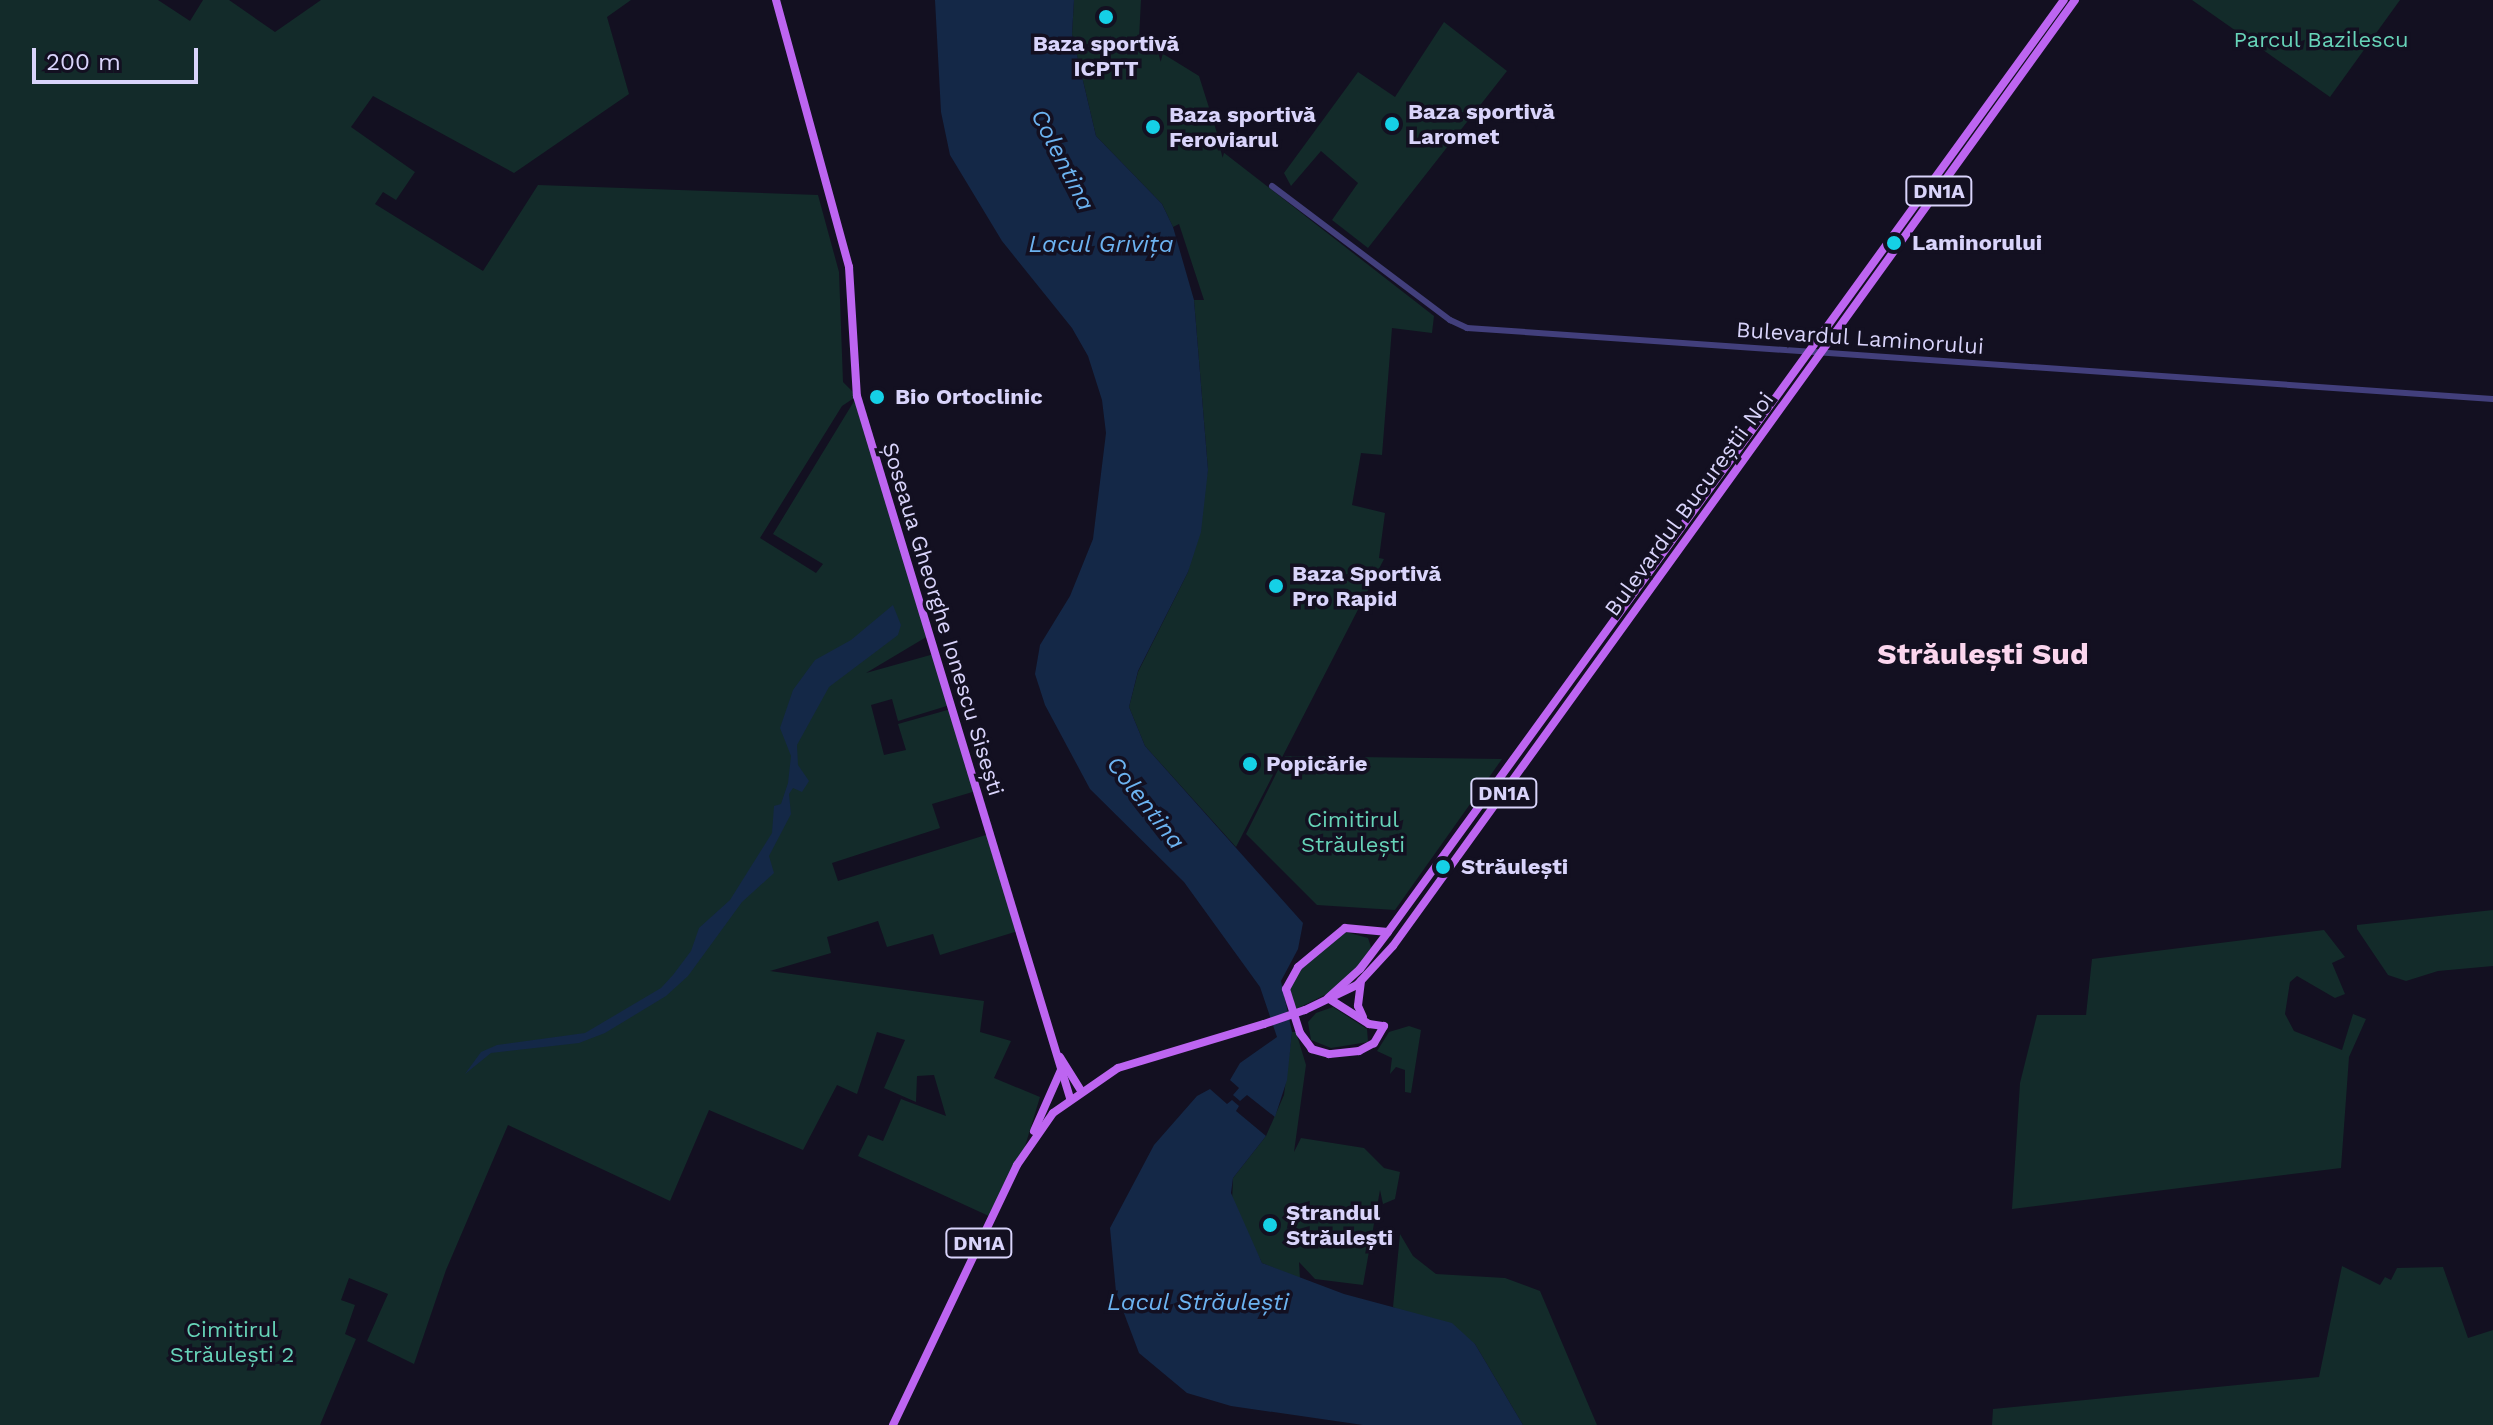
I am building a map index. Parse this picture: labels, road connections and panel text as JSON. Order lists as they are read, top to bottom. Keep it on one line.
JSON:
{"streets":{"main road":["DN1A","Bulevardul Bucureștii Noi","Șoseaua Gheorghe Ionescu Sisești"],"street":["Bulevardul Laminorului"]},"crossings":[["DN1A","Bulevardul Bucureștii Noi"],["DN1A","Șoseaua Gheorghe Ionescu Sisești"],["Bulevardul Laminorului","Bulevardul Bucureștii Noi"],["Bulevardul Bucureștii Noi","Șoseaua Gheorghe Ionescu Sisești"]],"districts":["Străulești Sud"],"water":["Colentina","Lacul Grivița","Lacul Străulești"],"parks":["Parcul Bazilescu","Cimitirul Străulești","Cimitirul Străulești 2"],"places":["Baza sportivă ICPTT","Baza sportivă Laromet","Baza sportivă Feroviarul","Laminorului","Bio Ortoclinic","Baza Sportivă Pro Rapid","Popicărie","Străulești","Ștrandul Străulești"],"scale_bar":"200 m"}
